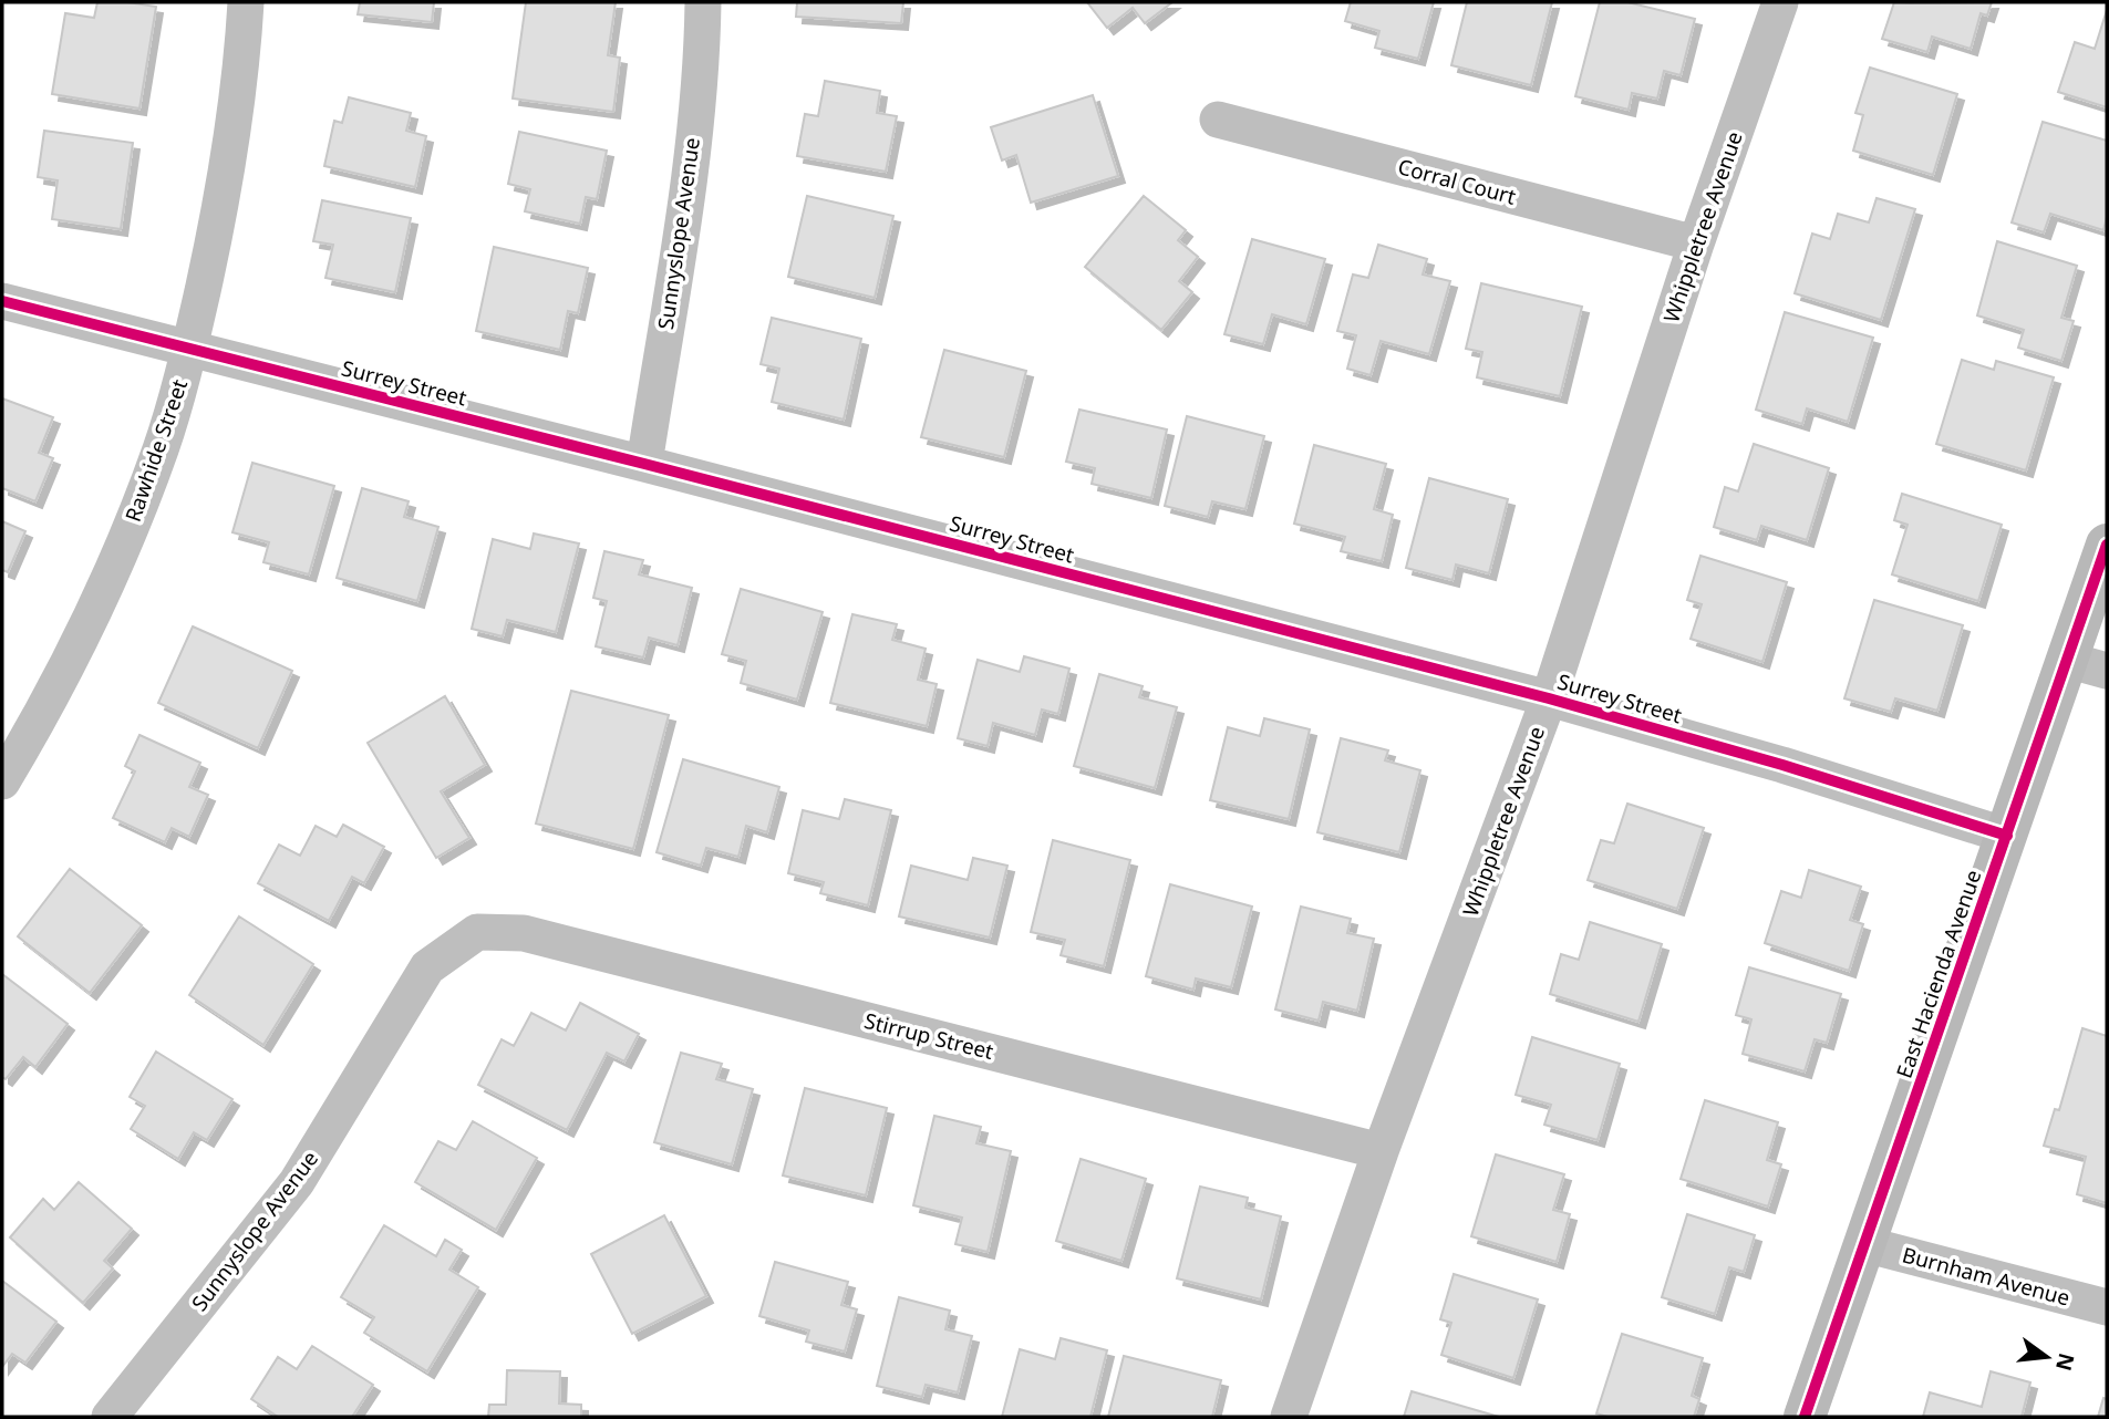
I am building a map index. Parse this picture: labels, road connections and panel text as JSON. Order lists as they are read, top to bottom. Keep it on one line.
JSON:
{"streets":{"main road":["East Hacienda Avenue"],"street":["Corral Court","Whippletree Avenue","Sunnyslope Avenue","Surrey Street","Rawhide Street","Stirrup Street","Burnham Avenue"]},"crossings":[["Corral Court","Whippletree Avenue"],["Whippletree Avenue","Surrey Street"],["Whippletree Avenue","Stirrup Street"],["Sunnyslope Avenue","Surrey Street"],["Sunnyslope Avenue","Stirrup Street"],["Surrey Street","Rawhide Street"],["Surrey Street","East Hacienda Avenue"],["East Hacienda Avenue","Burnham Avenue"]],"north":"right"}
